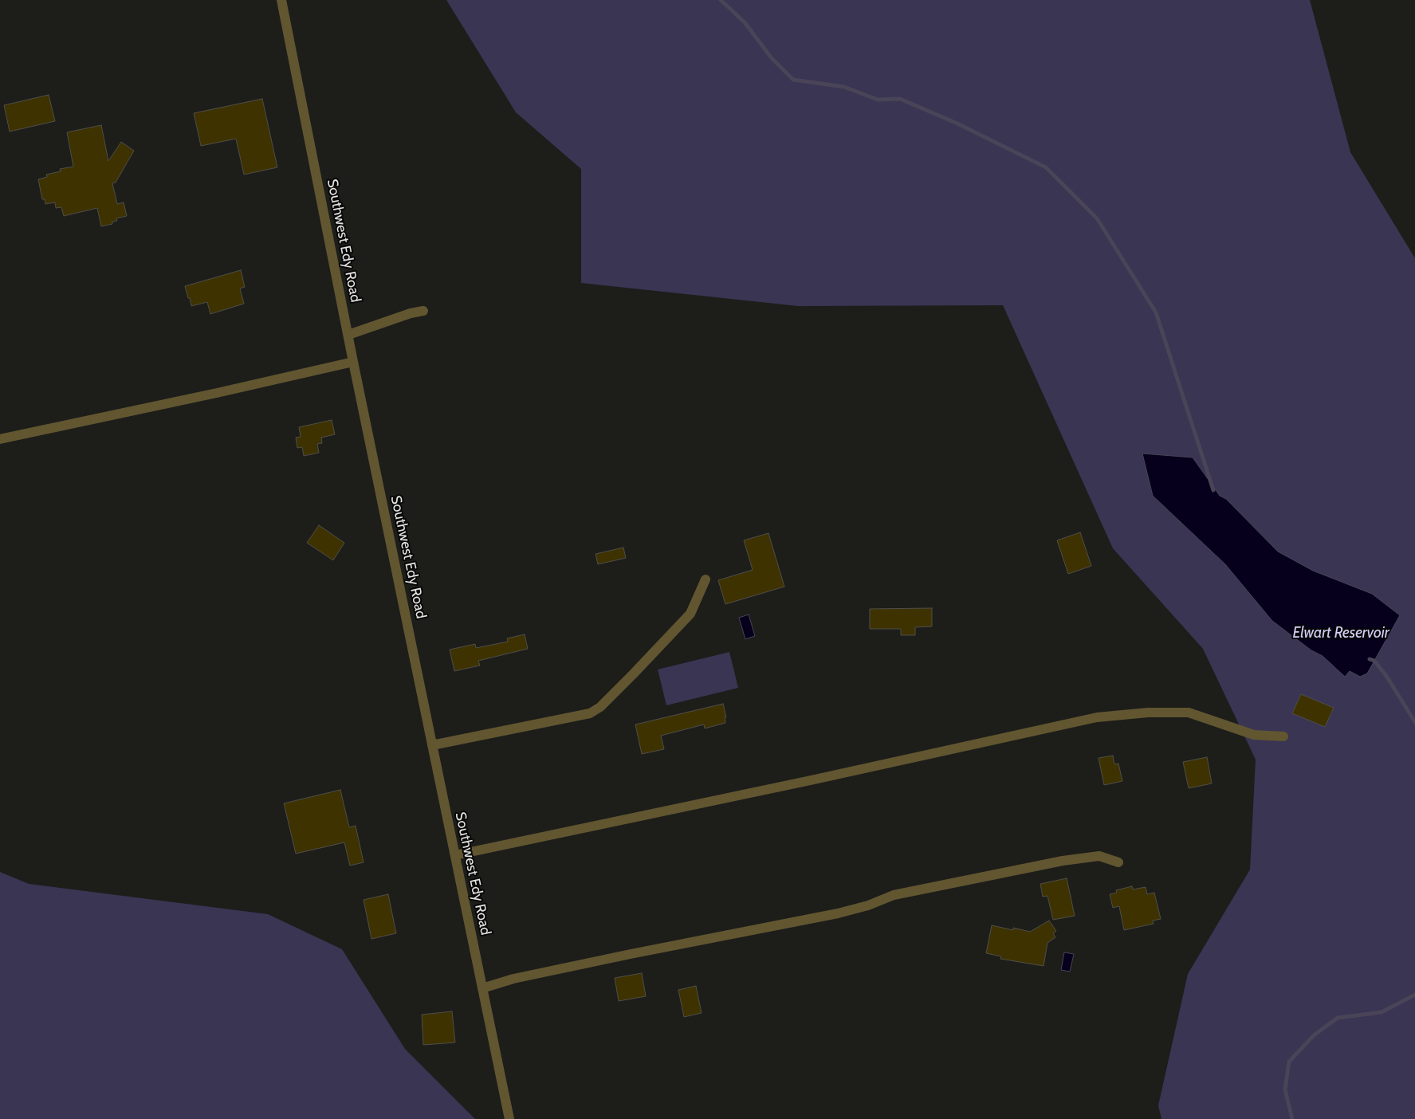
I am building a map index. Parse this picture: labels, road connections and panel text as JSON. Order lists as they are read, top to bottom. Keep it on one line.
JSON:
{"streets":{"street":["Southwest Edy Road"]},"water":["Elwart Reservoir"]}
